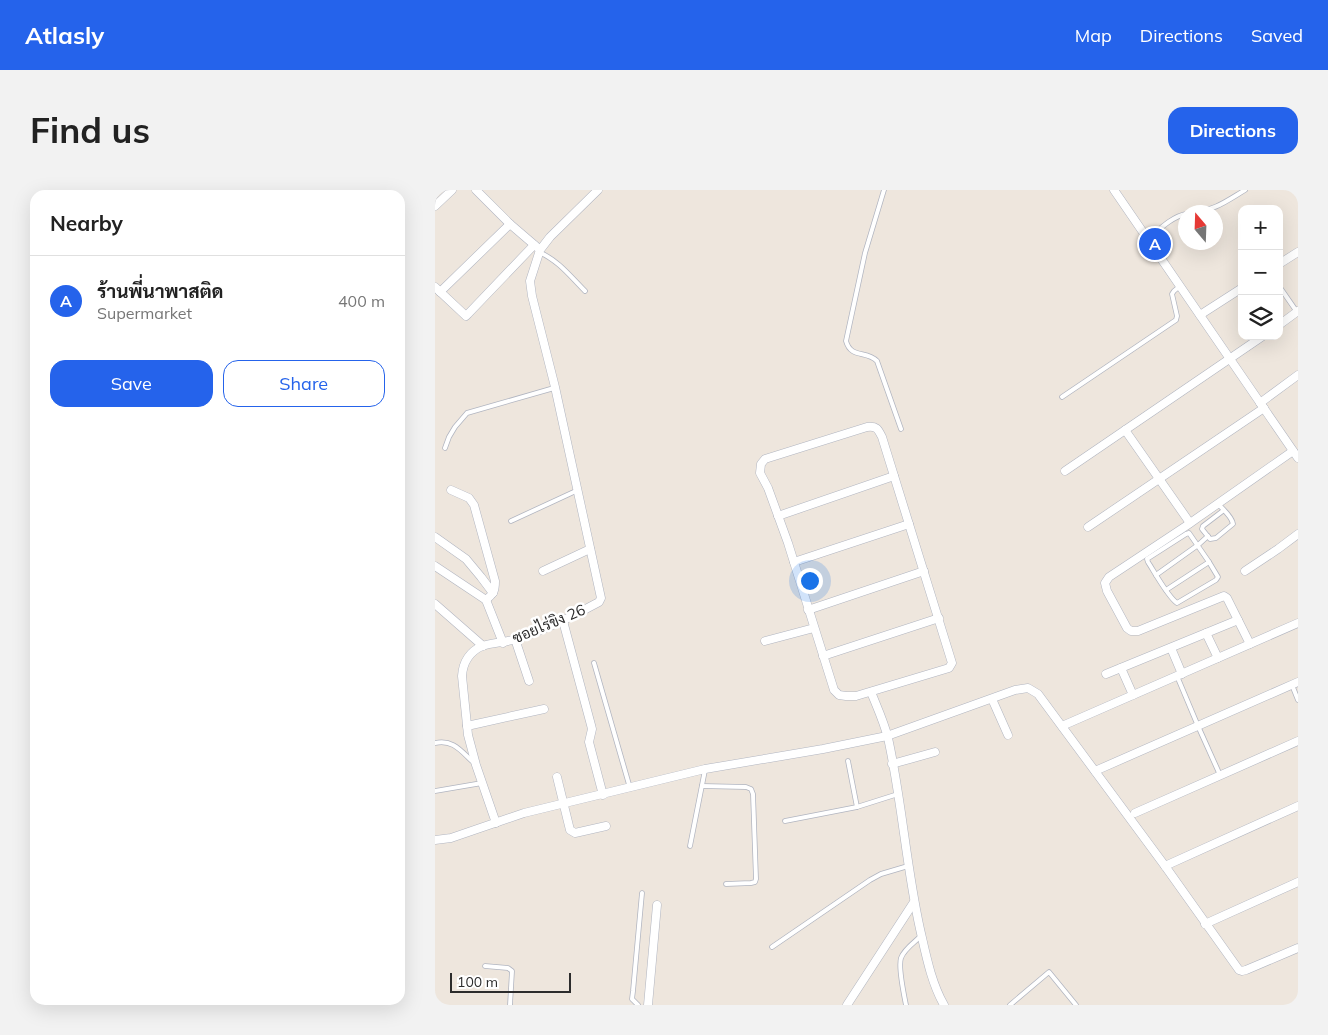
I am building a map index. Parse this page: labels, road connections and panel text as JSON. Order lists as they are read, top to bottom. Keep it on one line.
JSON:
{"streets":{"street":["ซอยไร่ขิง 26"]},"scale_bar":"100 m","north":"top","page":{"header":"Atlasly","nav":["Map","Directions","Saved"],"buttons":["Directions",["Save","Share"]],"title":"Find us","heading":"Nearby","map_buttons":["+","−"],"pins":"A","list":[{"mark":"A","name":"ร้านพี่นาพาสติด","note":"Supermarket","value":"400 m"}],"scale":"100 m"}}
